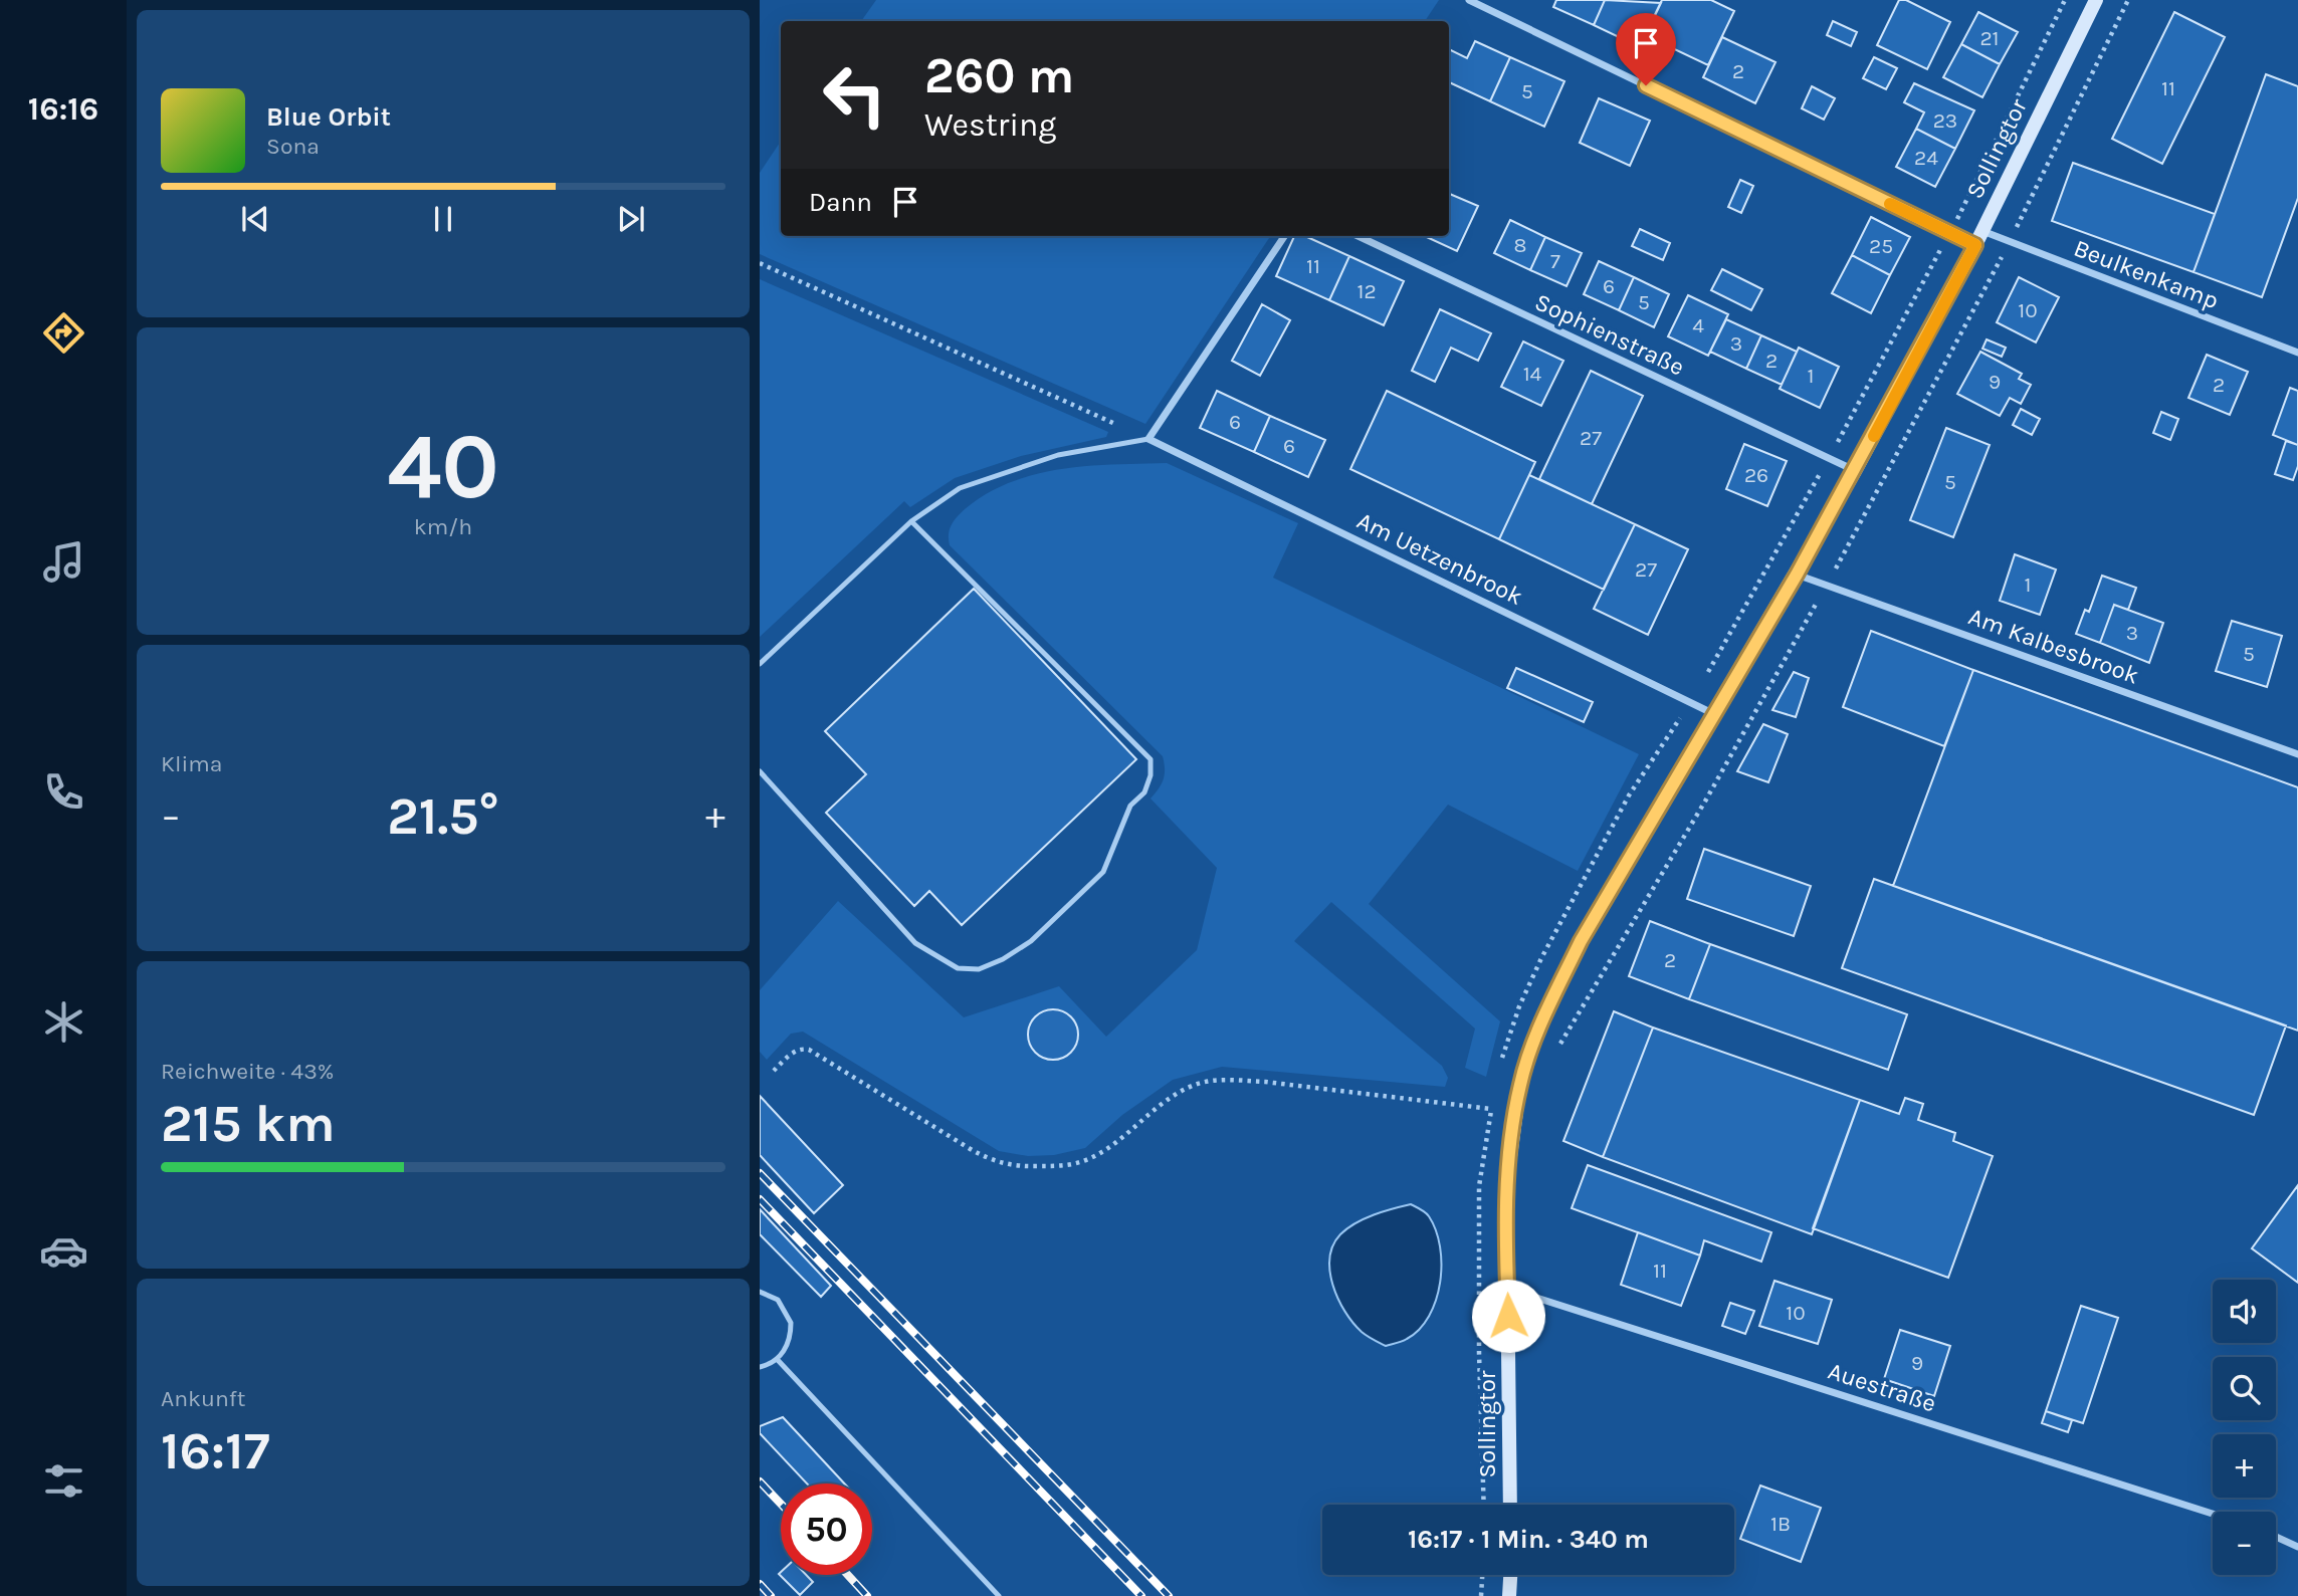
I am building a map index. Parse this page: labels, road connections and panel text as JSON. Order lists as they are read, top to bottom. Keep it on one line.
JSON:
{"streets":{"main road":["Sollingtor"],"street":["Beulkenkamp","Sophienstraße","Am Uetzenbrook","Am Kalbesbrook","Auestraße"]},"crossings":[["Sollingtor","Beulkenkamp"],["Sollingtor","Sophienstraße"],["Sollingtor","Am Uetzenbrook"],["Sollingtor","Am Kalbesbrook"],["Sollingtor","Auestraße"]],"house_numbers":["21","2","11","5","23","24","8","25","7","11","6","12","5","10","4","3","2","14","1","9","2","6","27","6","26","5","27","1","3","5","2","11","10","9","1B"],"page":{"tabs":"16:16","turn":["260 m","Westring"],"song":["Blue Orbit","Sona"],"then":"Dann","tile":[["40","km/h"],"Klima",["Reichweite · 43%","215 km"],["Ankunft","16:17"]],"heat":["−","21.5°","+"],"map_buttons":["+","−"],"limit":"50","trip":"16:17 · 1 Min. · 340 m"}}
